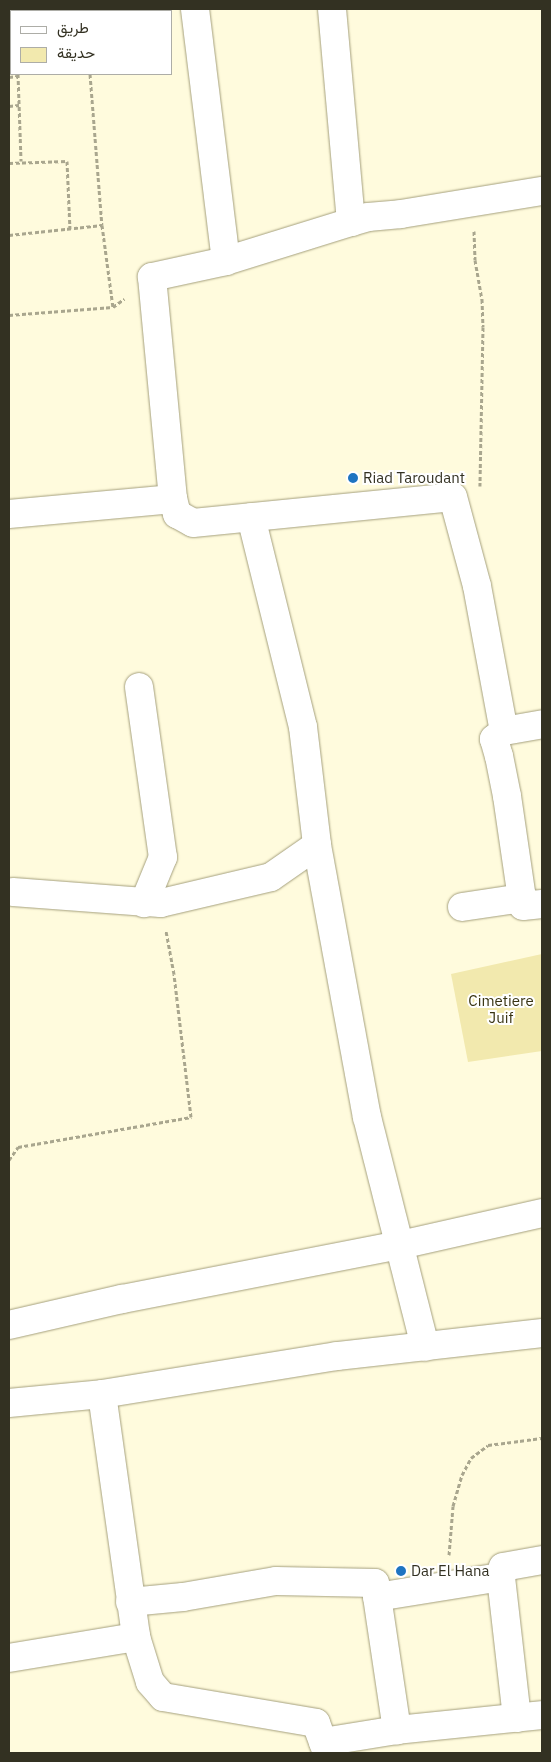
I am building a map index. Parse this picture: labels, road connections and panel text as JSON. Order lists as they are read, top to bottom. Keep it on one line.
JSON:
{"parks":["Cimetiere Juif"],"places":["Riad Taroudant","Dar El Hana"],"legend":["طريق","حديقة"]}
